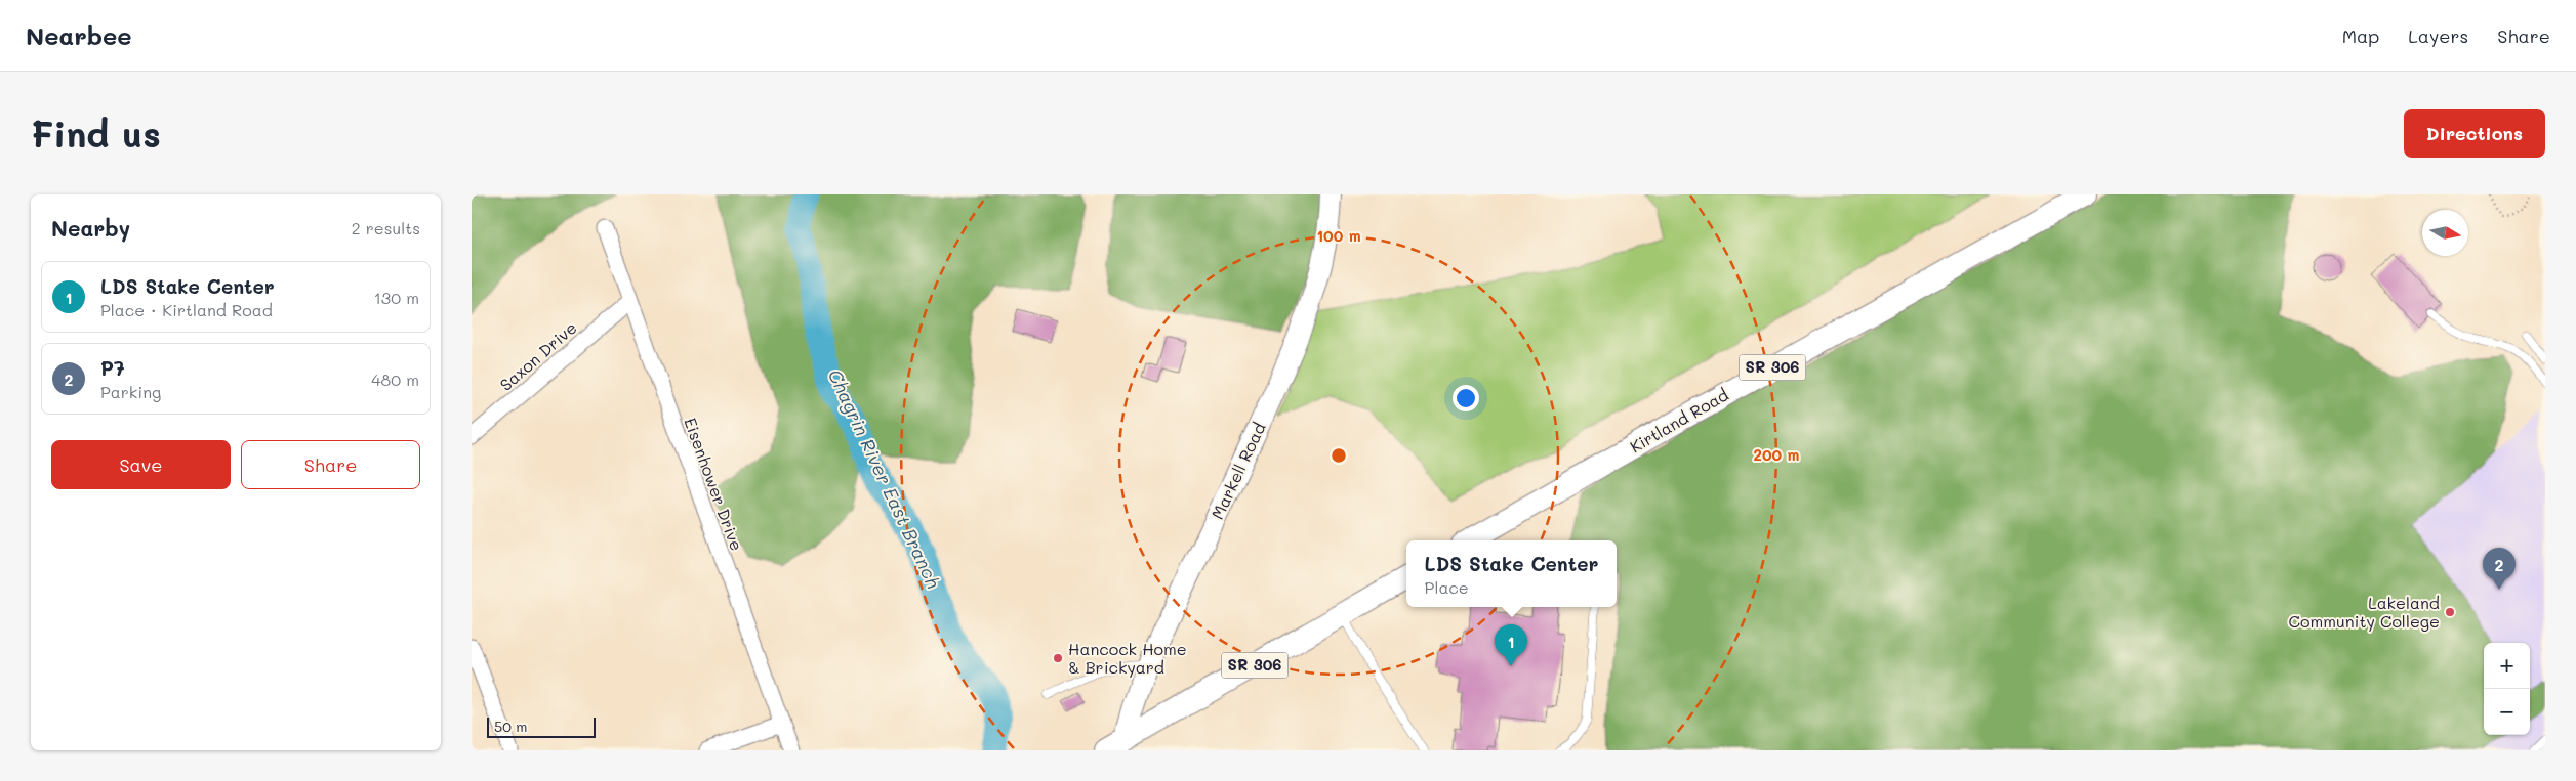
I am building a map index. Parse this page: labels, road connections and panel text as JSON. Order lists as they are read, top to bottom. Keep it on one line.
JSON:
{"streets":{"main road":["SR 306","Kirtland Road"],"street":["Saxon Drive","Markell Road","Eisenhower Drive"]},"crossings":[["Saxon Drive","Eisenhower Drive"],["SR 306","Markell Road"]],"water":["Chagrin River East Branch"],"places":["Lakeland Community College","Hancock Home & Brickyard"],"scale_bar":"50 m","north":"right","page":{"header":"Nearbee","nav":["Map","Layers","Share"],"buttons":["Directions",["Save","Share"]],"title":"Find us","heading":["Nearby","2 results"],"list":[{"mark":"1","name":"LDS Stake Center","note":"Place · Kirtland Road","value":"130 m"},{"mark":"2","name":"P7","note":"Parking","value":"480 m"}],"popup":["LDS Stake Center","Place"],"pins":["2","1"],"map_buttons":["+","−"],"scale":"50 m"},"rings":["100 m","200 m"]}
